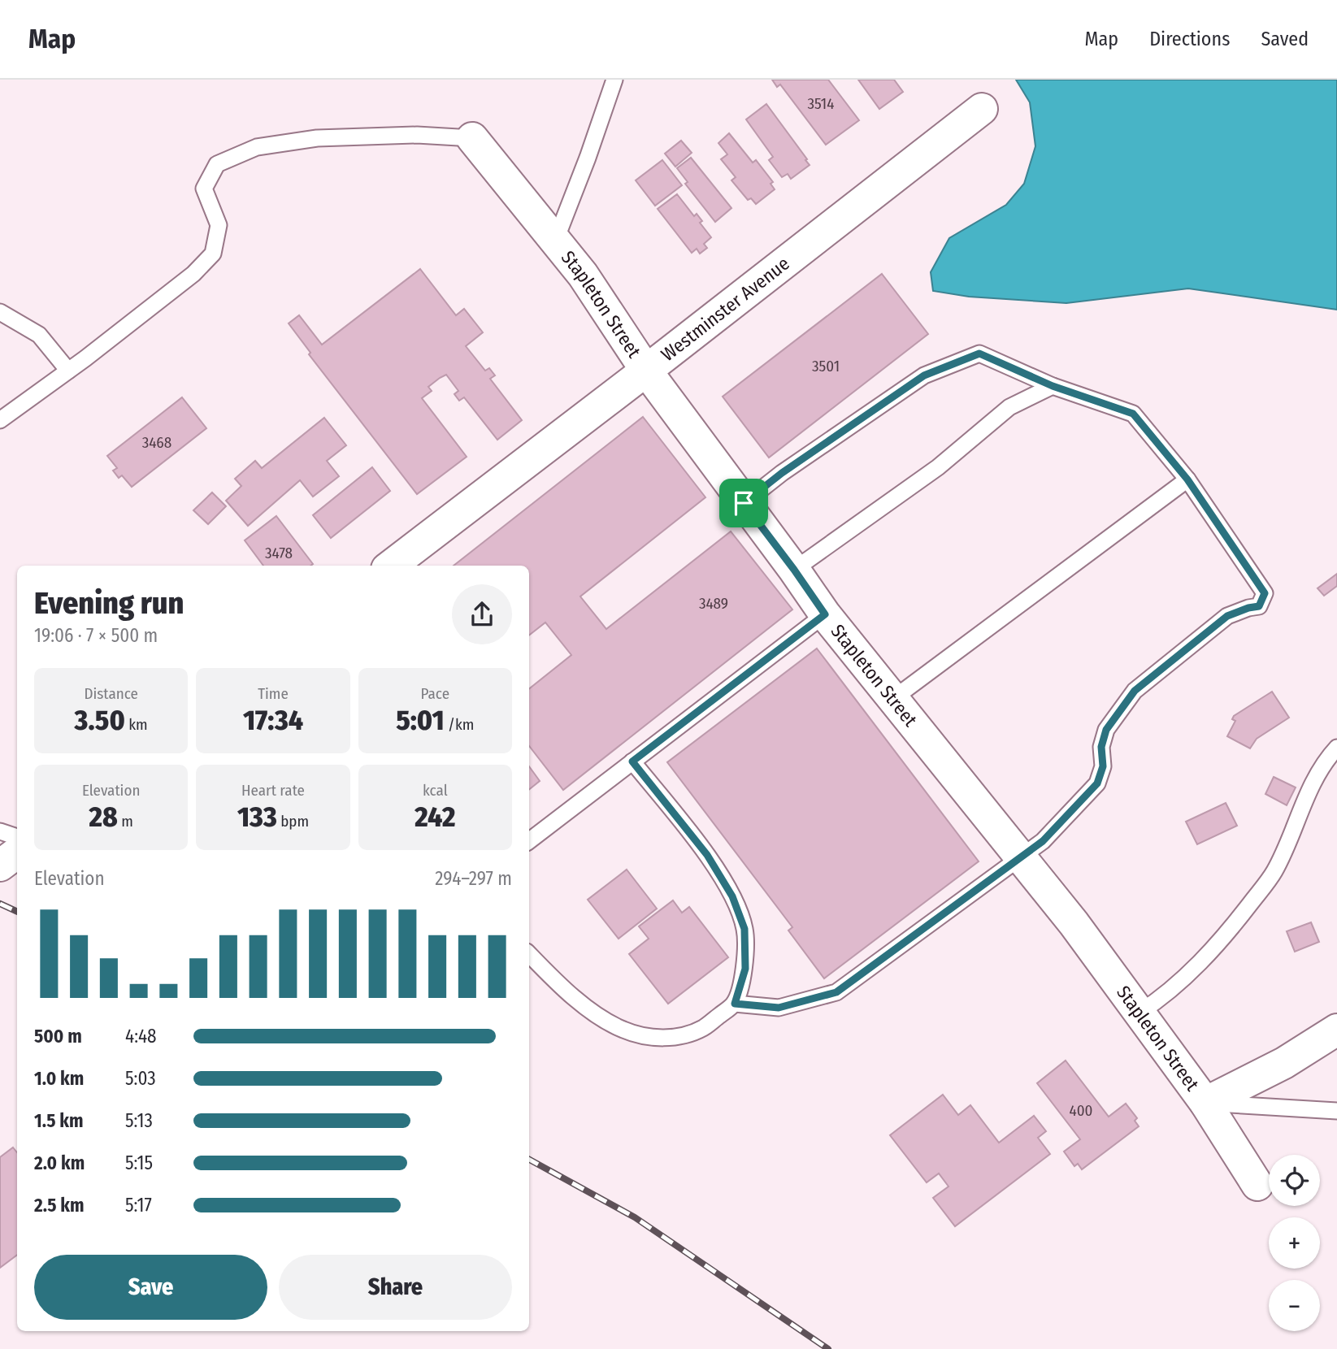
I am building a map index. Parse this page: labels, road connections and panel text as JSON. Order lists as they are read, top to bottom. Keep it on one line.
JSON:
{"streets":{"street":["Stapleton Street","Westminster Avenue"]},"crossings":[["Stapleton Street","Westminster Avenue"]],"house_numbers":["3514","3501","3468","3478","3489","400"],"page":{"header":"Map","nav":["Map","Directions","Saved"],"heading":["Evening run","19:06 · 7 × 500 m"],"stats":[["Distance","3.50 km"],["Time","17:34"],["Pace","5:01 /km"],["Elevation","28 m"],["Heart rate","133 bpm"],["kcal","242"]],"chart":["Elevation","294–297 m"],"list":[{"name":"500 m","note":"4:48"},{"name":"1.0 km","note":"5:03"},{"name":"1.5 km","note":"5:13"},{"name":"2.0 km","note":"5:15"},{"name":"2.5 km","note":"5:17"}],"map_buttons":["+","−"],"buttons":["Save","Share"]}}
